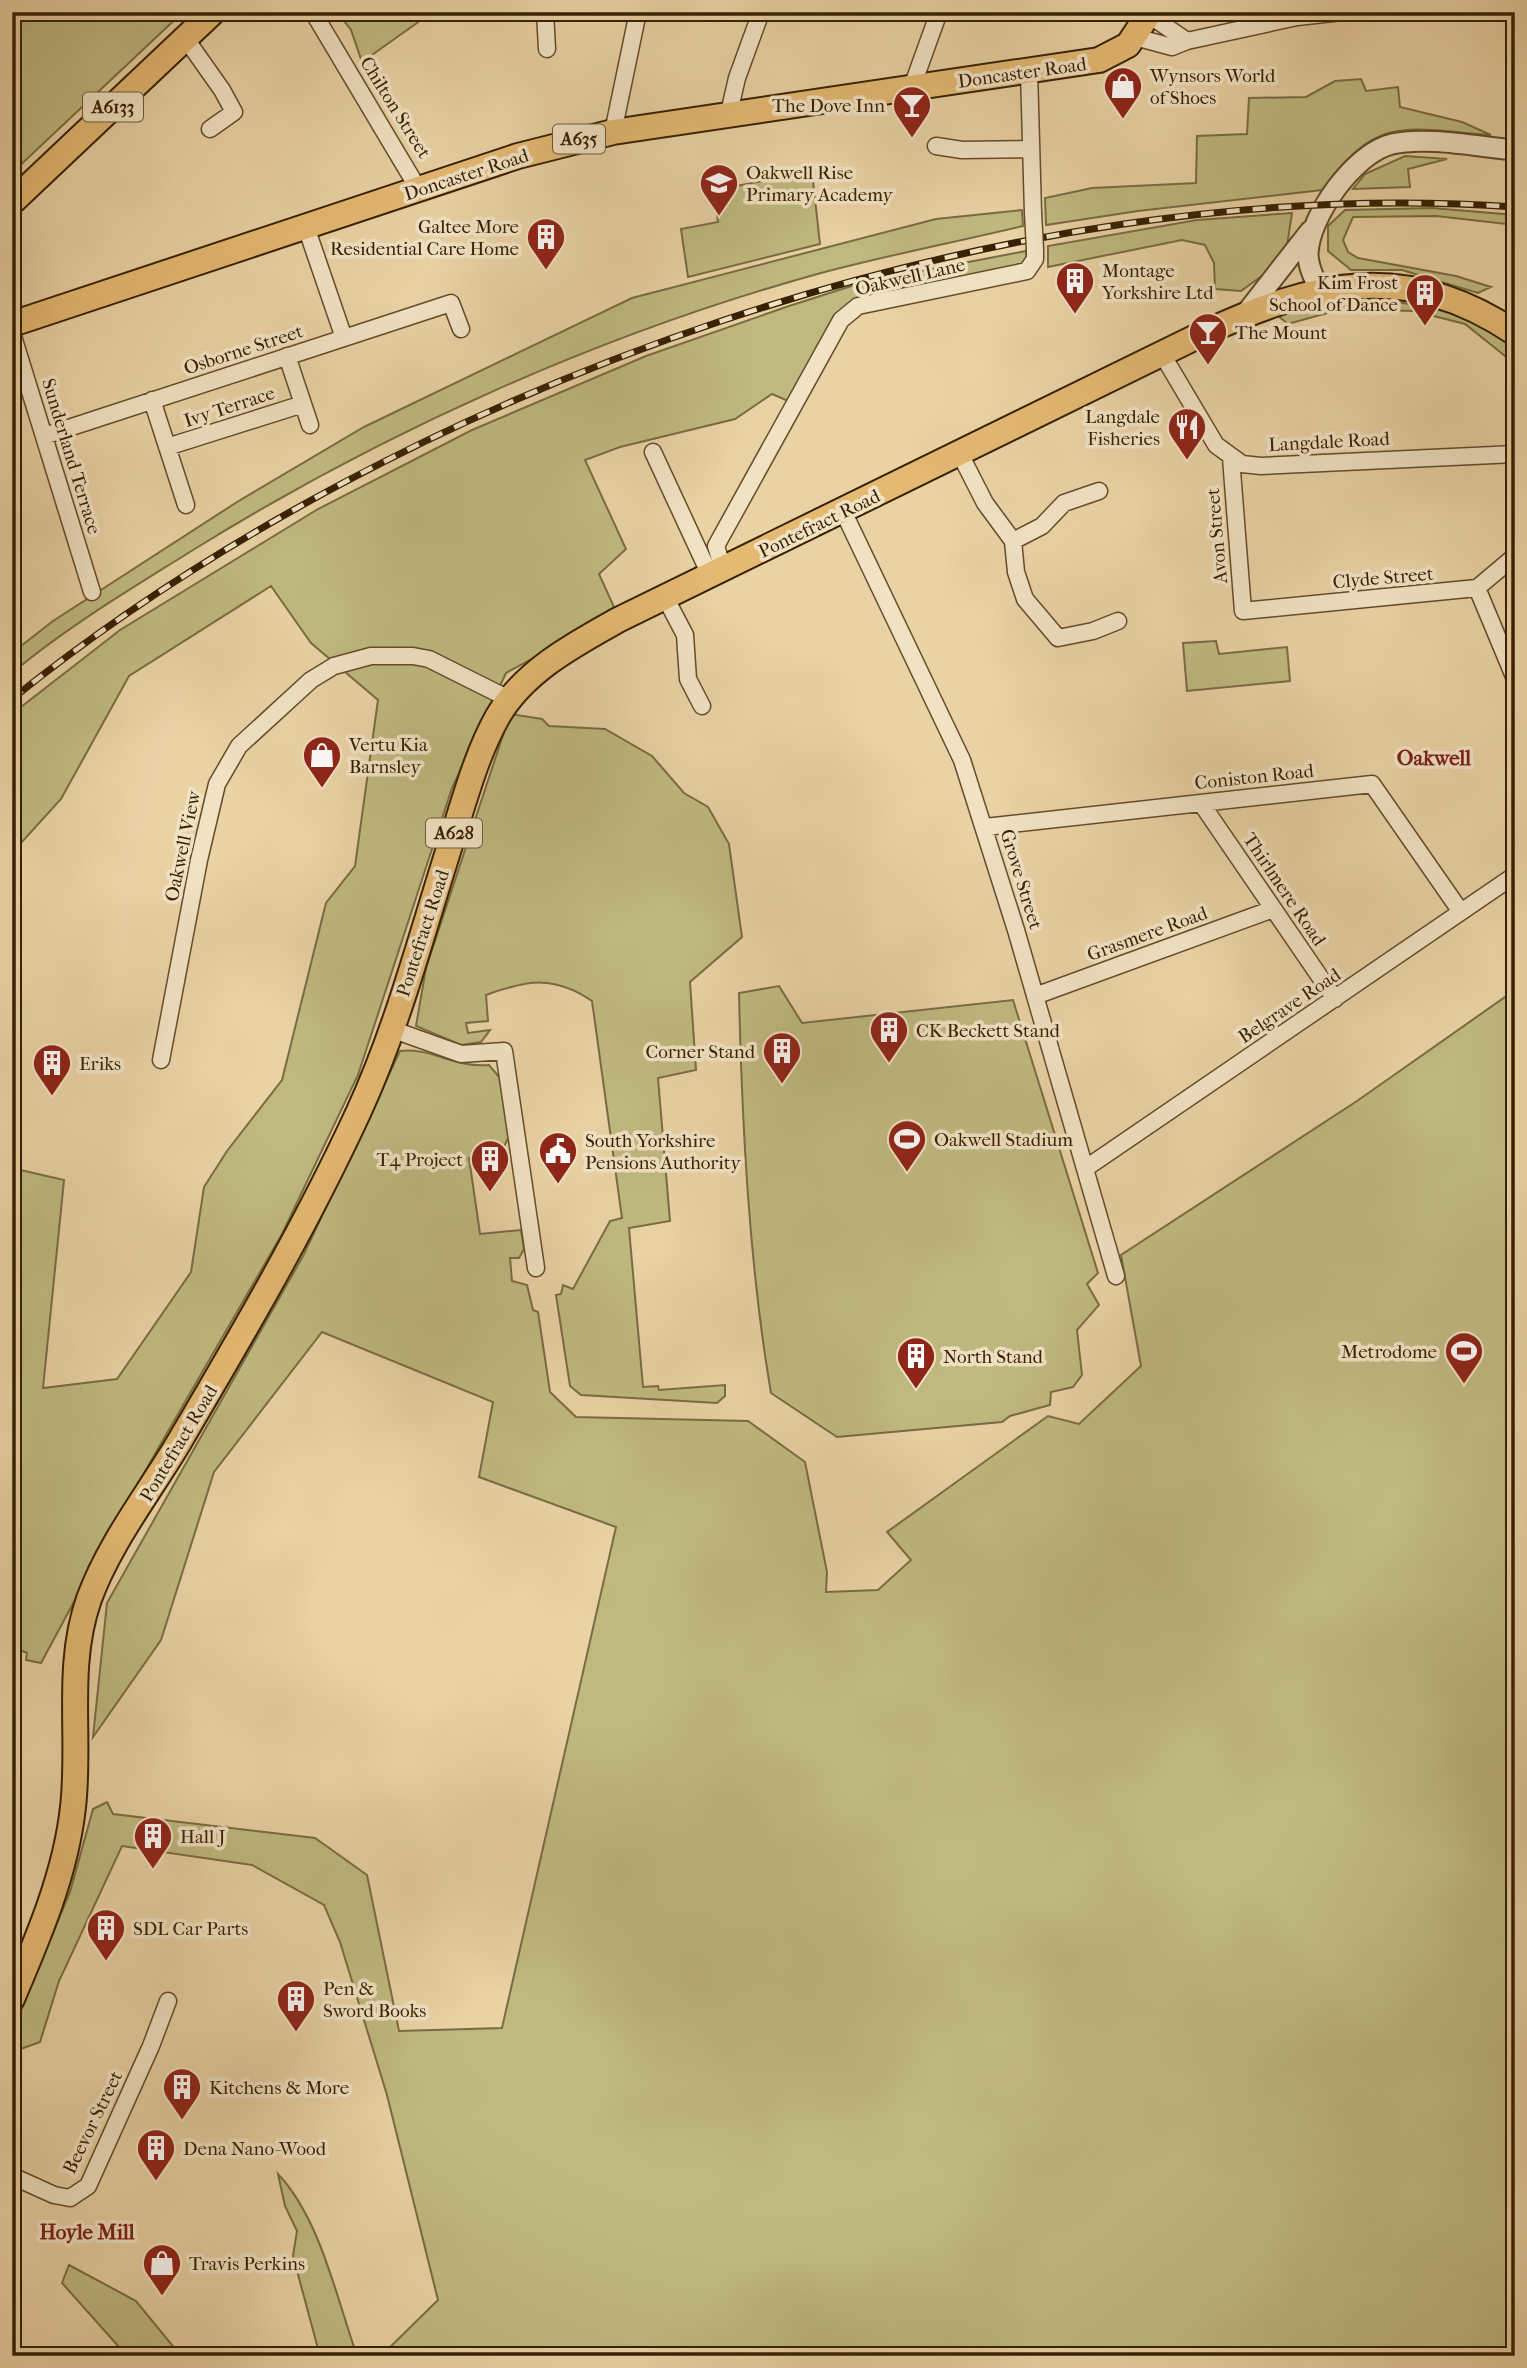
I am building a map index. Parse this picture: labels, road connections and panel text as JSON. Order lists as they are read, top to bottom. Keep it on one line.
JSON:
{"streets":{"highway":["Doncaster Road","A6133","A635","Pontefract Road","A628"],"street":["Chilton Street","Oakwell Lane","Osborne Street","Ivy Terrace","Langdale Road","Sunderland Terrace","Avon Street","Clyde Street","Coniston Road","Oakwell View","Grove Street","Thirlmere Road","Grasmere Road","Belgrave Road","Beevor Street"]},"crossings":[["Doncaster Road","Chilton Street"],["Doncaster Road","Oakwell Lane"],["Oakwell Lane","Pontefract Road"],["Osborne Street","Sunderland Terrace"],["Langdale Road","Avon Street"],["Pontefract Road","Oakwell View"],["Pontefract Road","Grove Street"],["Avon Street","Clyde Street"],["Coniston Road","Grove Street"],["Coniston Road","Thirlmere Road"],["Coniston Road","Belgrave Road"],["Grove Street","Grasmere Road"],["Grove Street","Belgrave Road"],["Thirlmere Road","Grasmere Road"],["Thirlmere Road","Belgrave Road"]],"districts":["Oakwell","Hoyle Mill"],"places":{"shop":["Wynsors World of Shoes","Vertu Kia Barnsley","Travis Perkins"],"bar":["The Dove Inn","The Mount"],"school or university":["Oakwell Rise Primary Academy"],"building":["Galtee More Residential Care Home","Montage Yorkshire Ltd","Kim Frost School of Dance","CK Beckett Stand","Corner Stand","Eriks","T4 Project","North Stand","Hall J","SDL Car Parts","Pen & Sword Books","Kitchens & More","Dena Nano-Wood"],"restaurant":["Langdale Fisheries"],"sports":["Oakwell Stadium","Metrodome"],"public building":["South Yorkshire Pensions Authority"]}}
